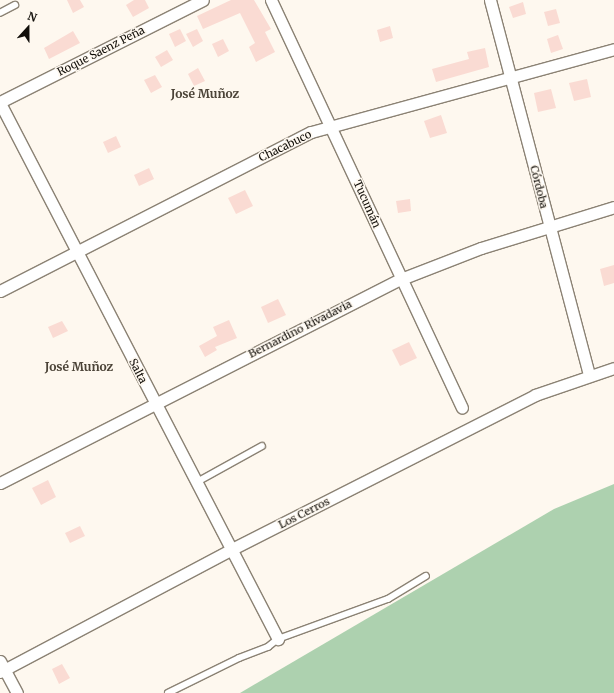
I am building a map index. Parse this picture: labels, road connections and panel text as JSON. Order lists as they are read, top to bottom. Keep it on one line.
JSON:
{"streets":{"street":["Roque Saenz Peña","Chacabuco","Córdoba","Tucumán","Bernardino Rivadavia","Salta","Los Cerros"]},"crossings":[["Roque Saenz Peña","Salta"],["Chacabuco","Córdoba"],["Chacabuco","Tucumán"],["Chacabuco","Salta"],["Córdoba","Bernardino Rivadavia"],["Córdoba","Los Cerros"],["Tucumán","Bernardino Rivadavia"],["Bernardino Rivadavia","Salta"],["Salta","Los Cerros"]],"districts":["José Muñoz","José Muñoz"],"north":"top"}
